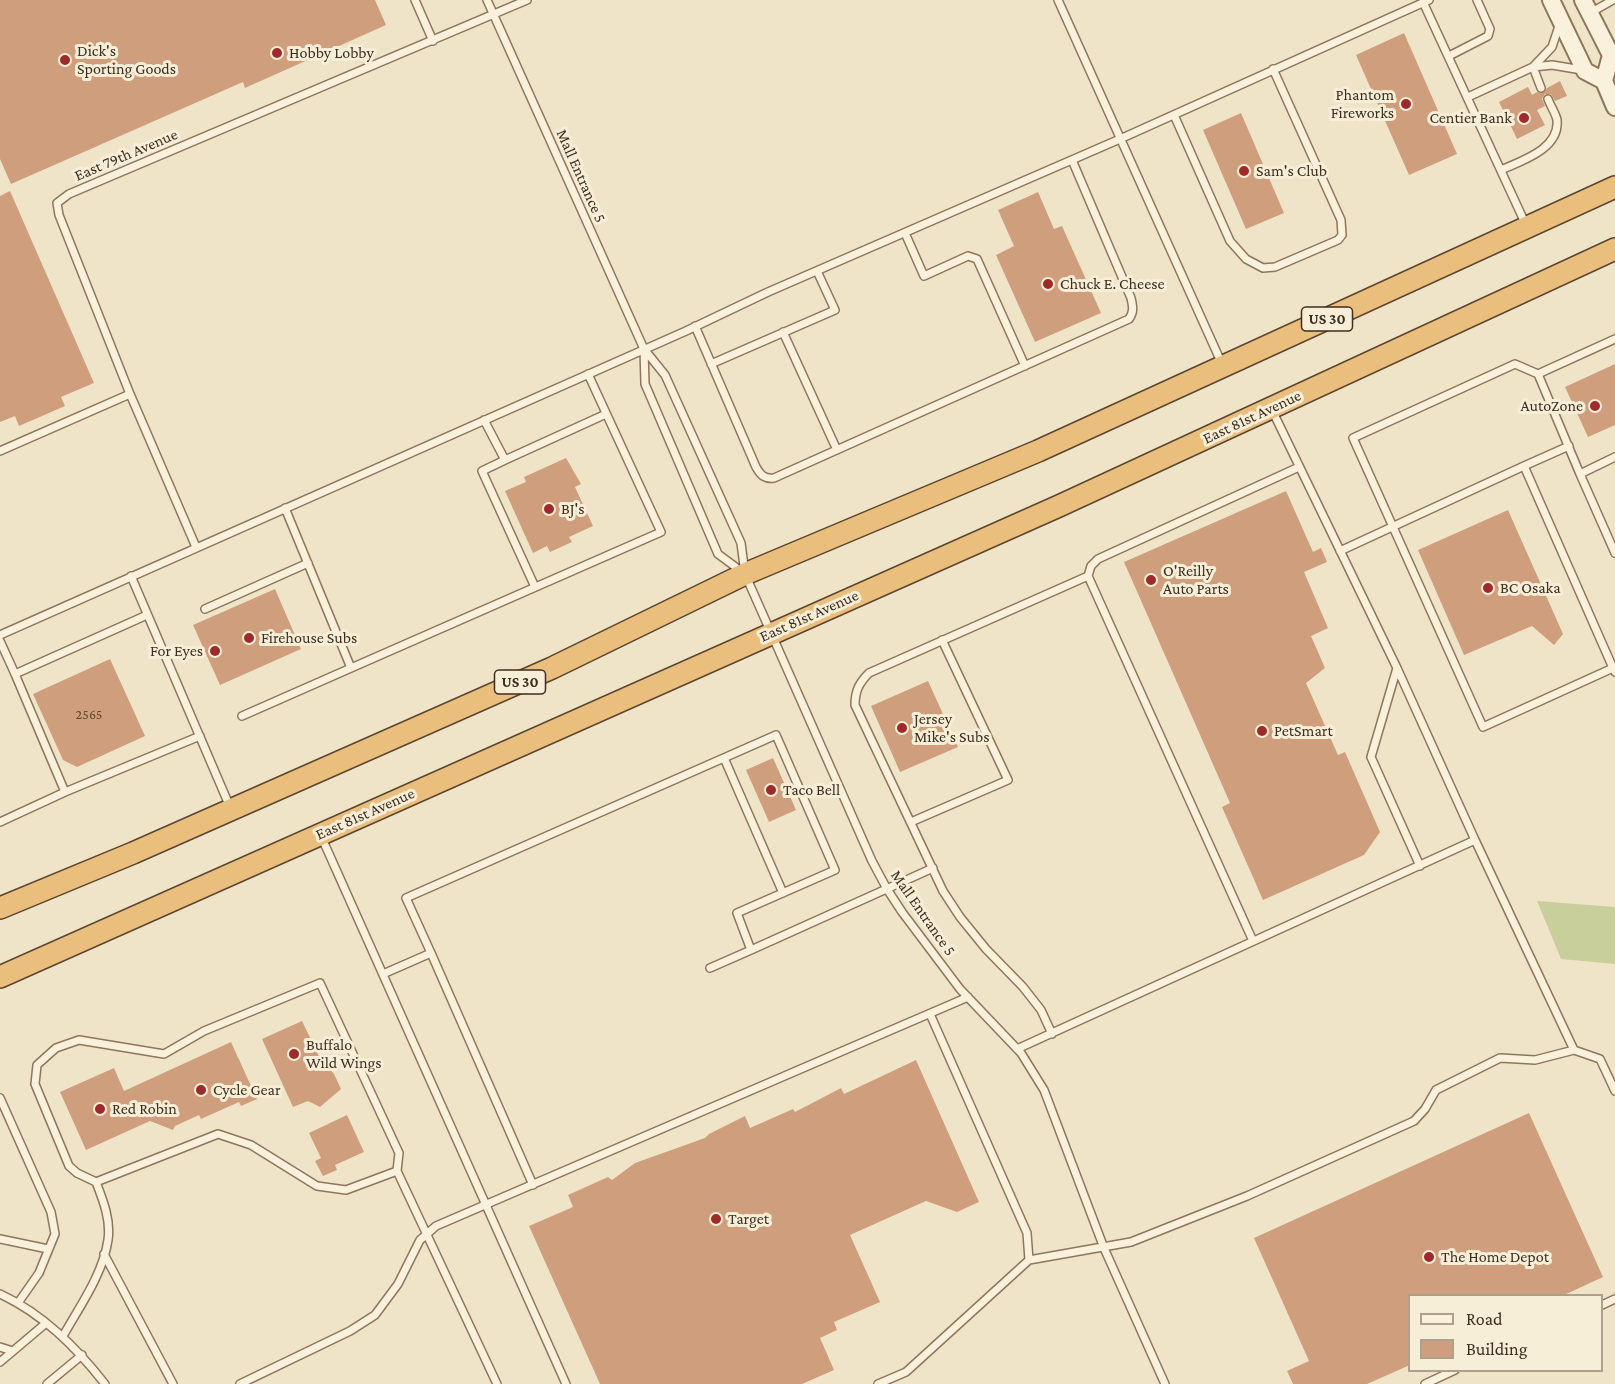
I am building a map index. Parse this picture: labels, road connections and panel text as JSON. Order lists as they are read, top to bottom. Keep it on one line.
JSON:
{"streets":{"highway":["US 30","East 81st Avenue"],"lane":["East 79th Avenue","Mall Entrance 5"]},"crossings":[["East 79th Avenue","Mall Entrance 5"],["Mall Entrance 5","US 30"],["Mall Entrance 5","East 81st Avenue"]],"places":["Hobby Lobby","Dick's Sporting Goods","Phantom Fireworks","Centier Bank","Sam's Club","Chuck E. Cheese","AutoZone","BJ's","O'Reilly Auto Parts","BC Osaka","Firehouse Subs","For Eyes","Jersey Mike's Subs","PetSmart","Taco Bell","Buffalo Wild Wings","Cycle Gear","Red Robin","Target","The Home Depot"],"house_numbers":["2565"],"legend":["Road","Building"]}
